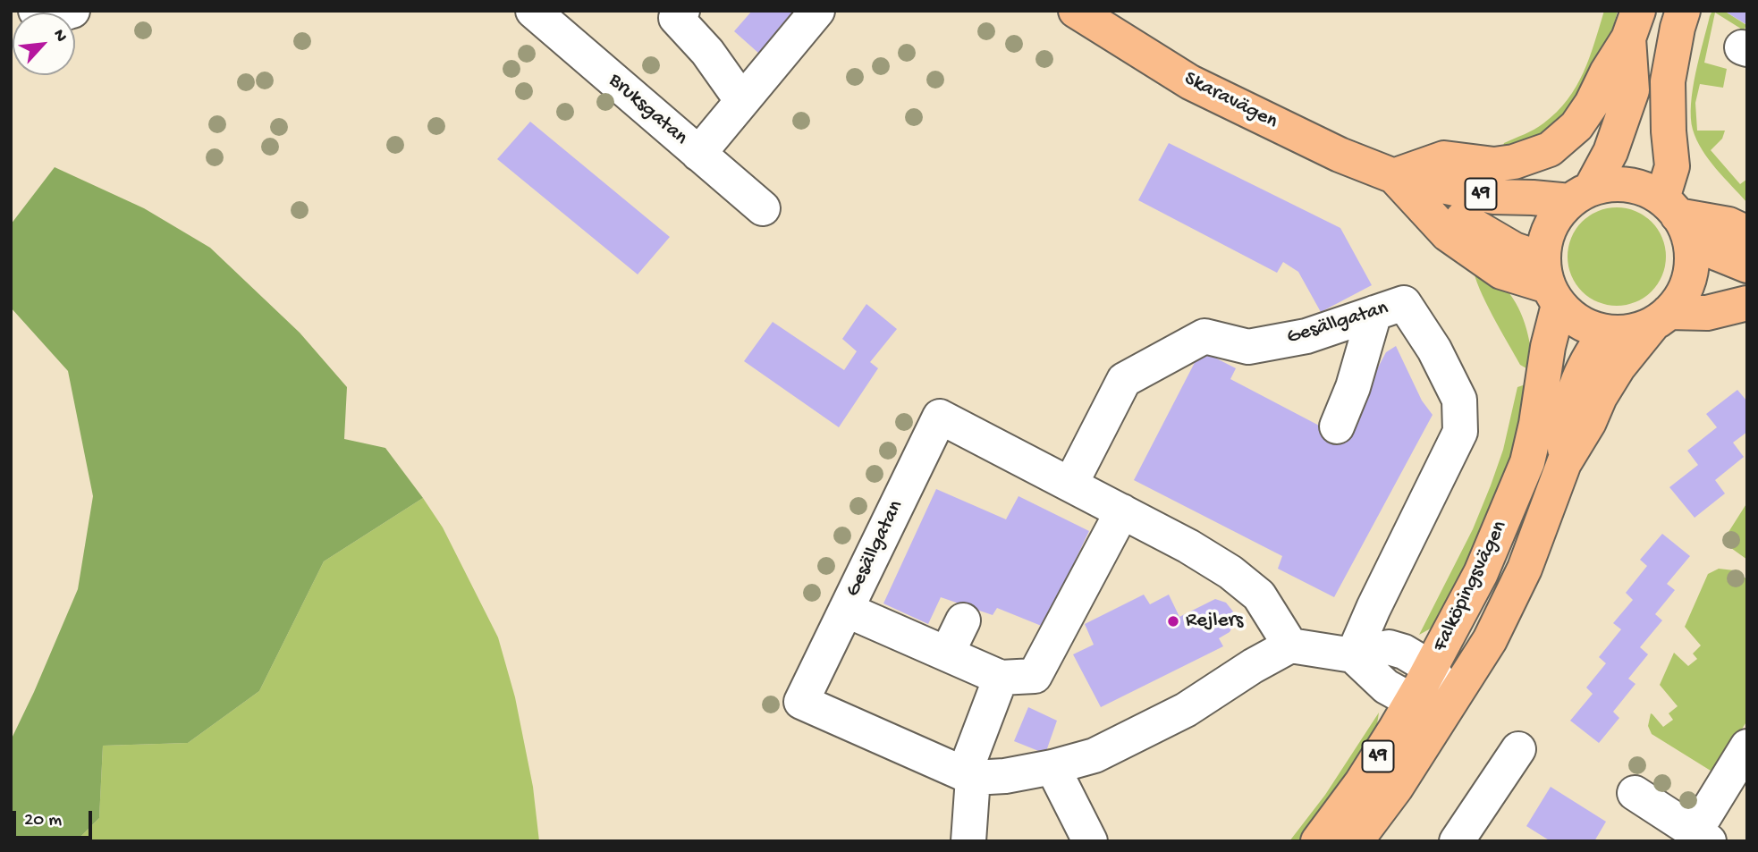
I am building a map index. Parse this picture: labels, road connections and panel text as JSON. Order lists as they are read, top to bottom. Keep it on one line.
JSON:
{"streets":{"main road":["Skaravägen","49","Falköpingsvägen"],"street":["Bruksgatan","Gesällgatan"]},"crossings":[["Skaravägen","49"],["Skaravägen","Falköpingsvägen"],["49","Falköpingsvägen"]],"places":["Rejlers"],"scale_bar":"20 m","north":"top right"}
